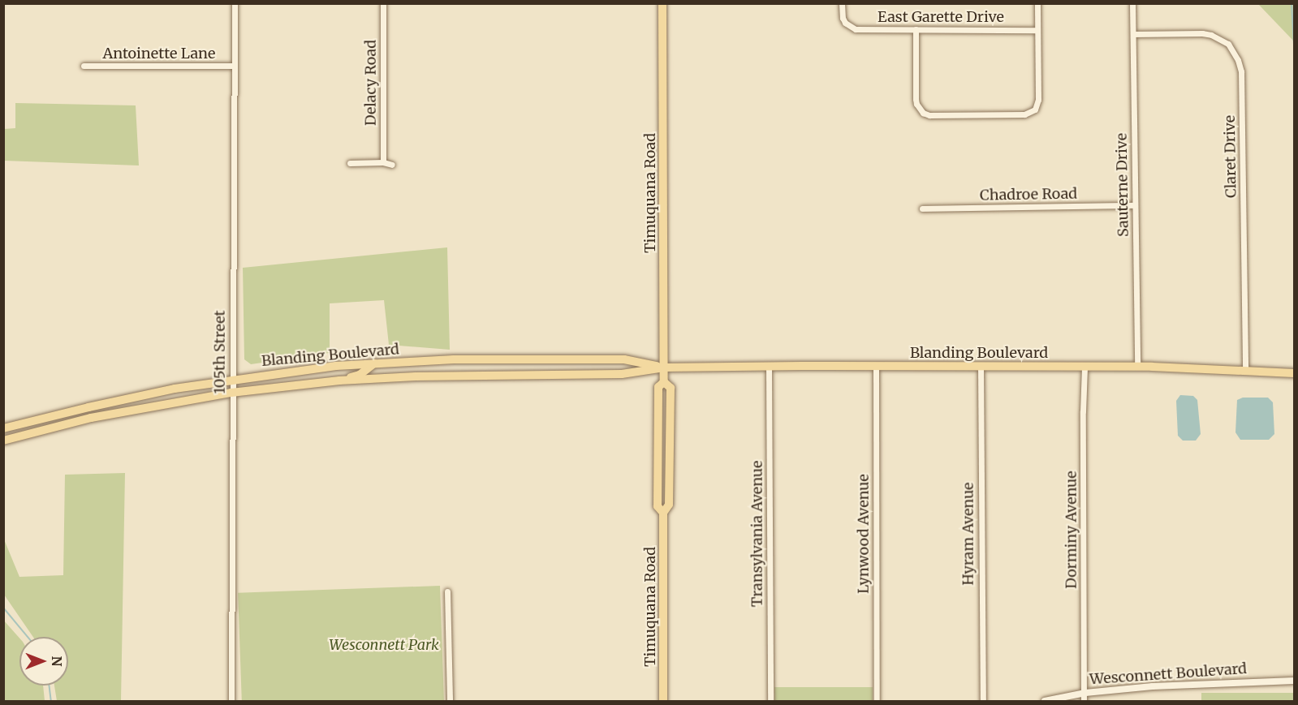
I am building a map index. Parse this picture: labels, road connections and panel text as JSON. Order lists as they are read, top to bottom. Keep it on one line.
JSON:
{"streets":{"main road":["Timuquana Road","Blanding Boulevard"],"street":["East Garette Drive","Antoinette Lane","Delacy Road","Claret Drive","Sauterne Drive","Chadroe Road","105th Street","Dorminy Avenue","Transylvania Avenue","Lynwood Avenue","Hyram Avenue","Wesconnett Boulevard"]},"crossings":[["Antoinette Lane","105th Street"],["Claret Drive","Sauterne Drive"],["Claret Drive","Blanding Boulevard"],["Sauterne Drive","Chadroe Road"],["Sauterne Drive","Blanding Boulevard"],["Timuquana Road","Blanding Boulevard"],["105th Street","Blanding Boulevard"],["Blanding Boulevard","Dorminy Avenue"],["Blanding Boulevard","Transylvania Avenue"],["Blanding Boulevard","Lynwood Avenue"],["Blanding Boulevard","Hyram Avenue"],["Dorminy Avenue","Wesconnett Boulevard"]],"parks":["Wesconnett Park"],"north":"right"}
